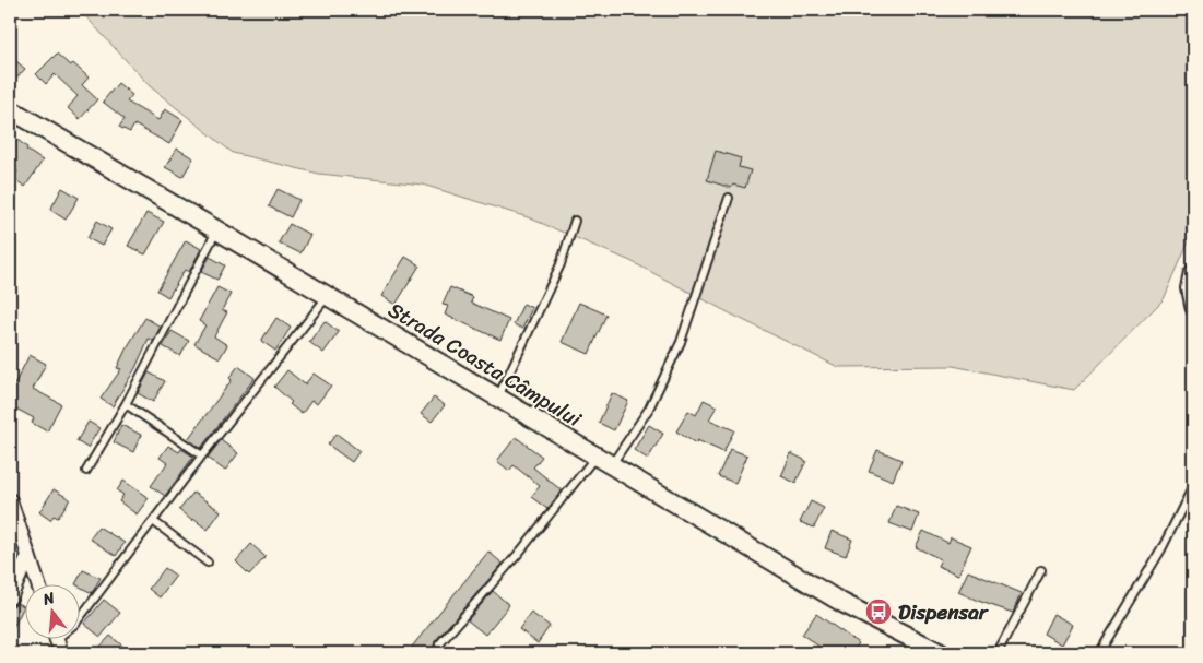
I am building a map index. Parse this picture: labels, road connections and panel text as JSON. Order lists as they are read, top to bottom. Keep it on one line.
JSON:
{"streets":{"street":["Strada Coasta Câmpului"]},"places":{"bus stop":["Dispensar"]},"north":"top"}
